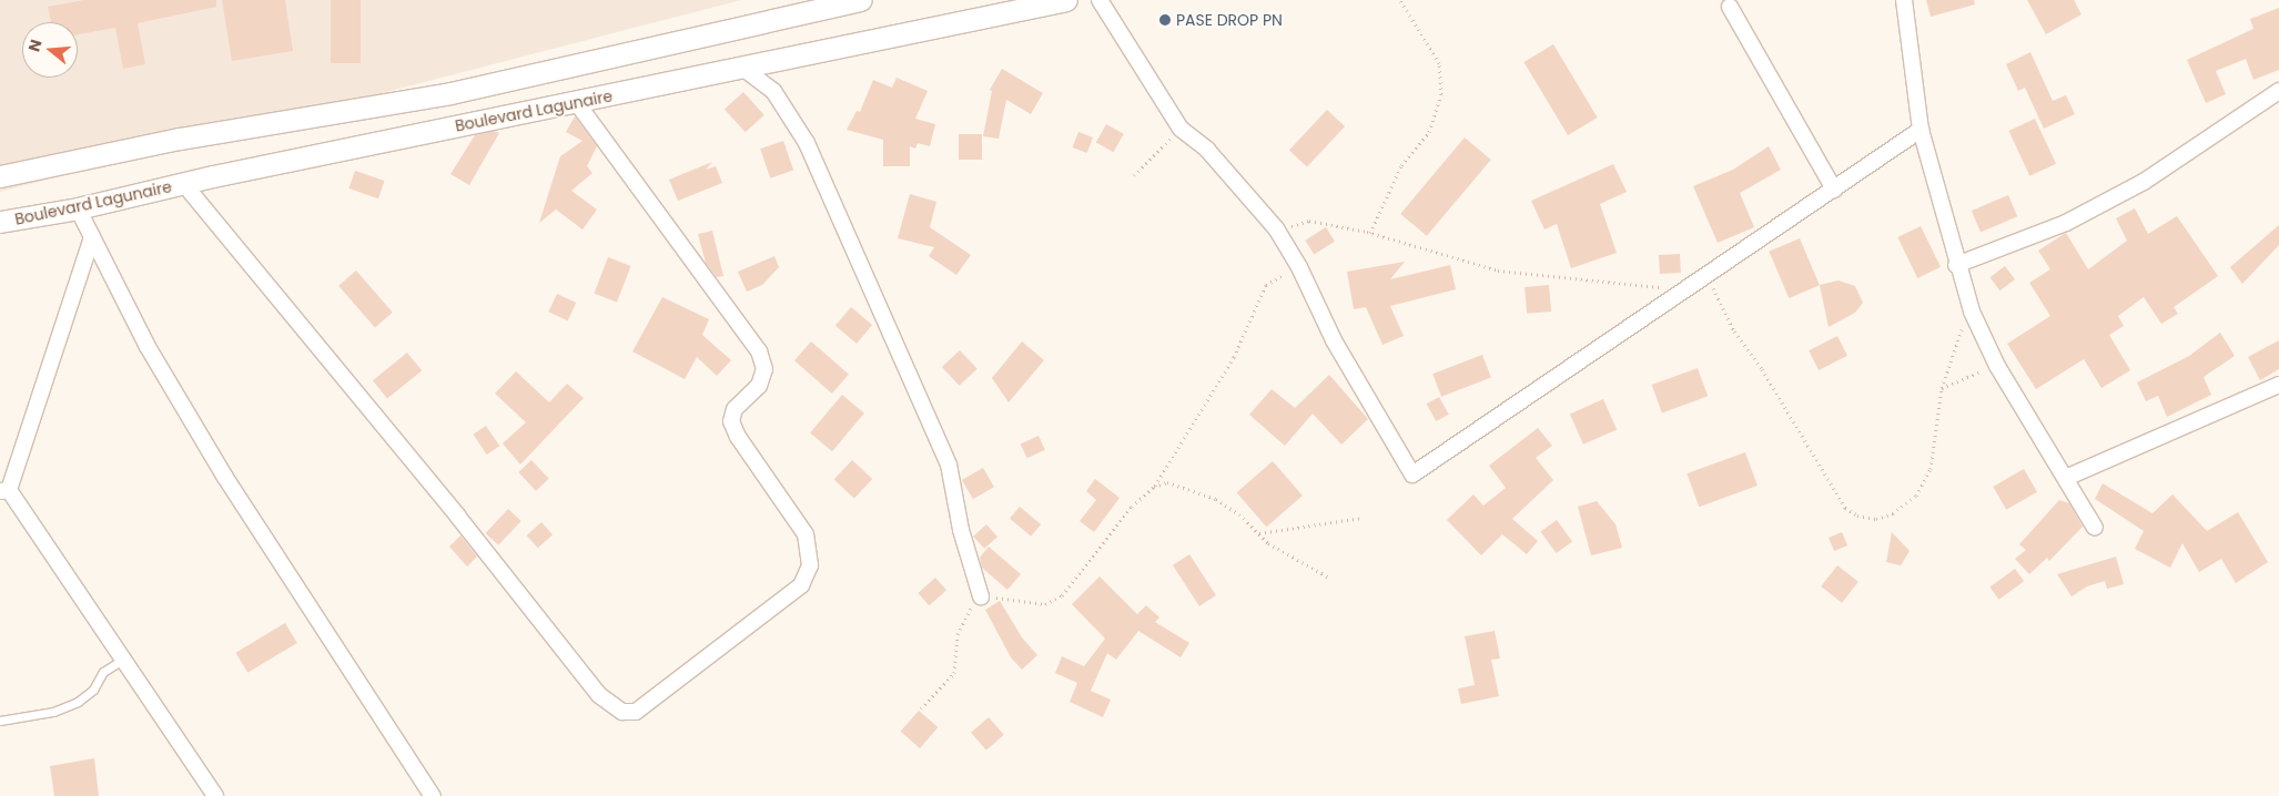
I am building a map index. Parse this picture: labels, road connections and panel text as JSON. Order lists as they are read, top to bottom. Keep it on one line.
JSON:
{"streets":{"main road":["Boulevard Lagunaire"]},"places":["PASE DROP PN"],"north":"left"}
